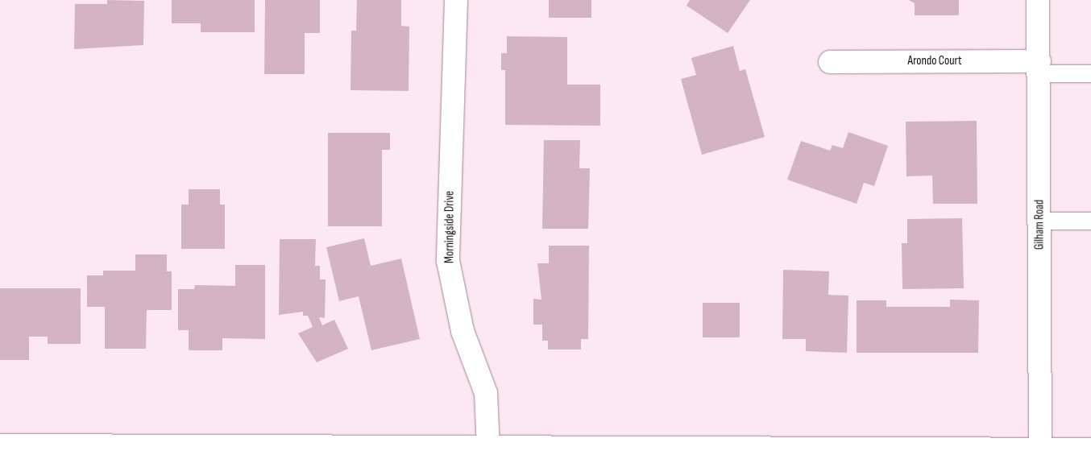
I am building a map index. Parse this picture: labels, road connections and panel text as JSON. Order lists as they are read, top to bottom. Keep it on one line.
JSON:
{"streets":{"street":["Arondo Court","Gilham Road","Morningside Drive"]},"crossings":[["Arondo Court","Gilham Road"]]}
